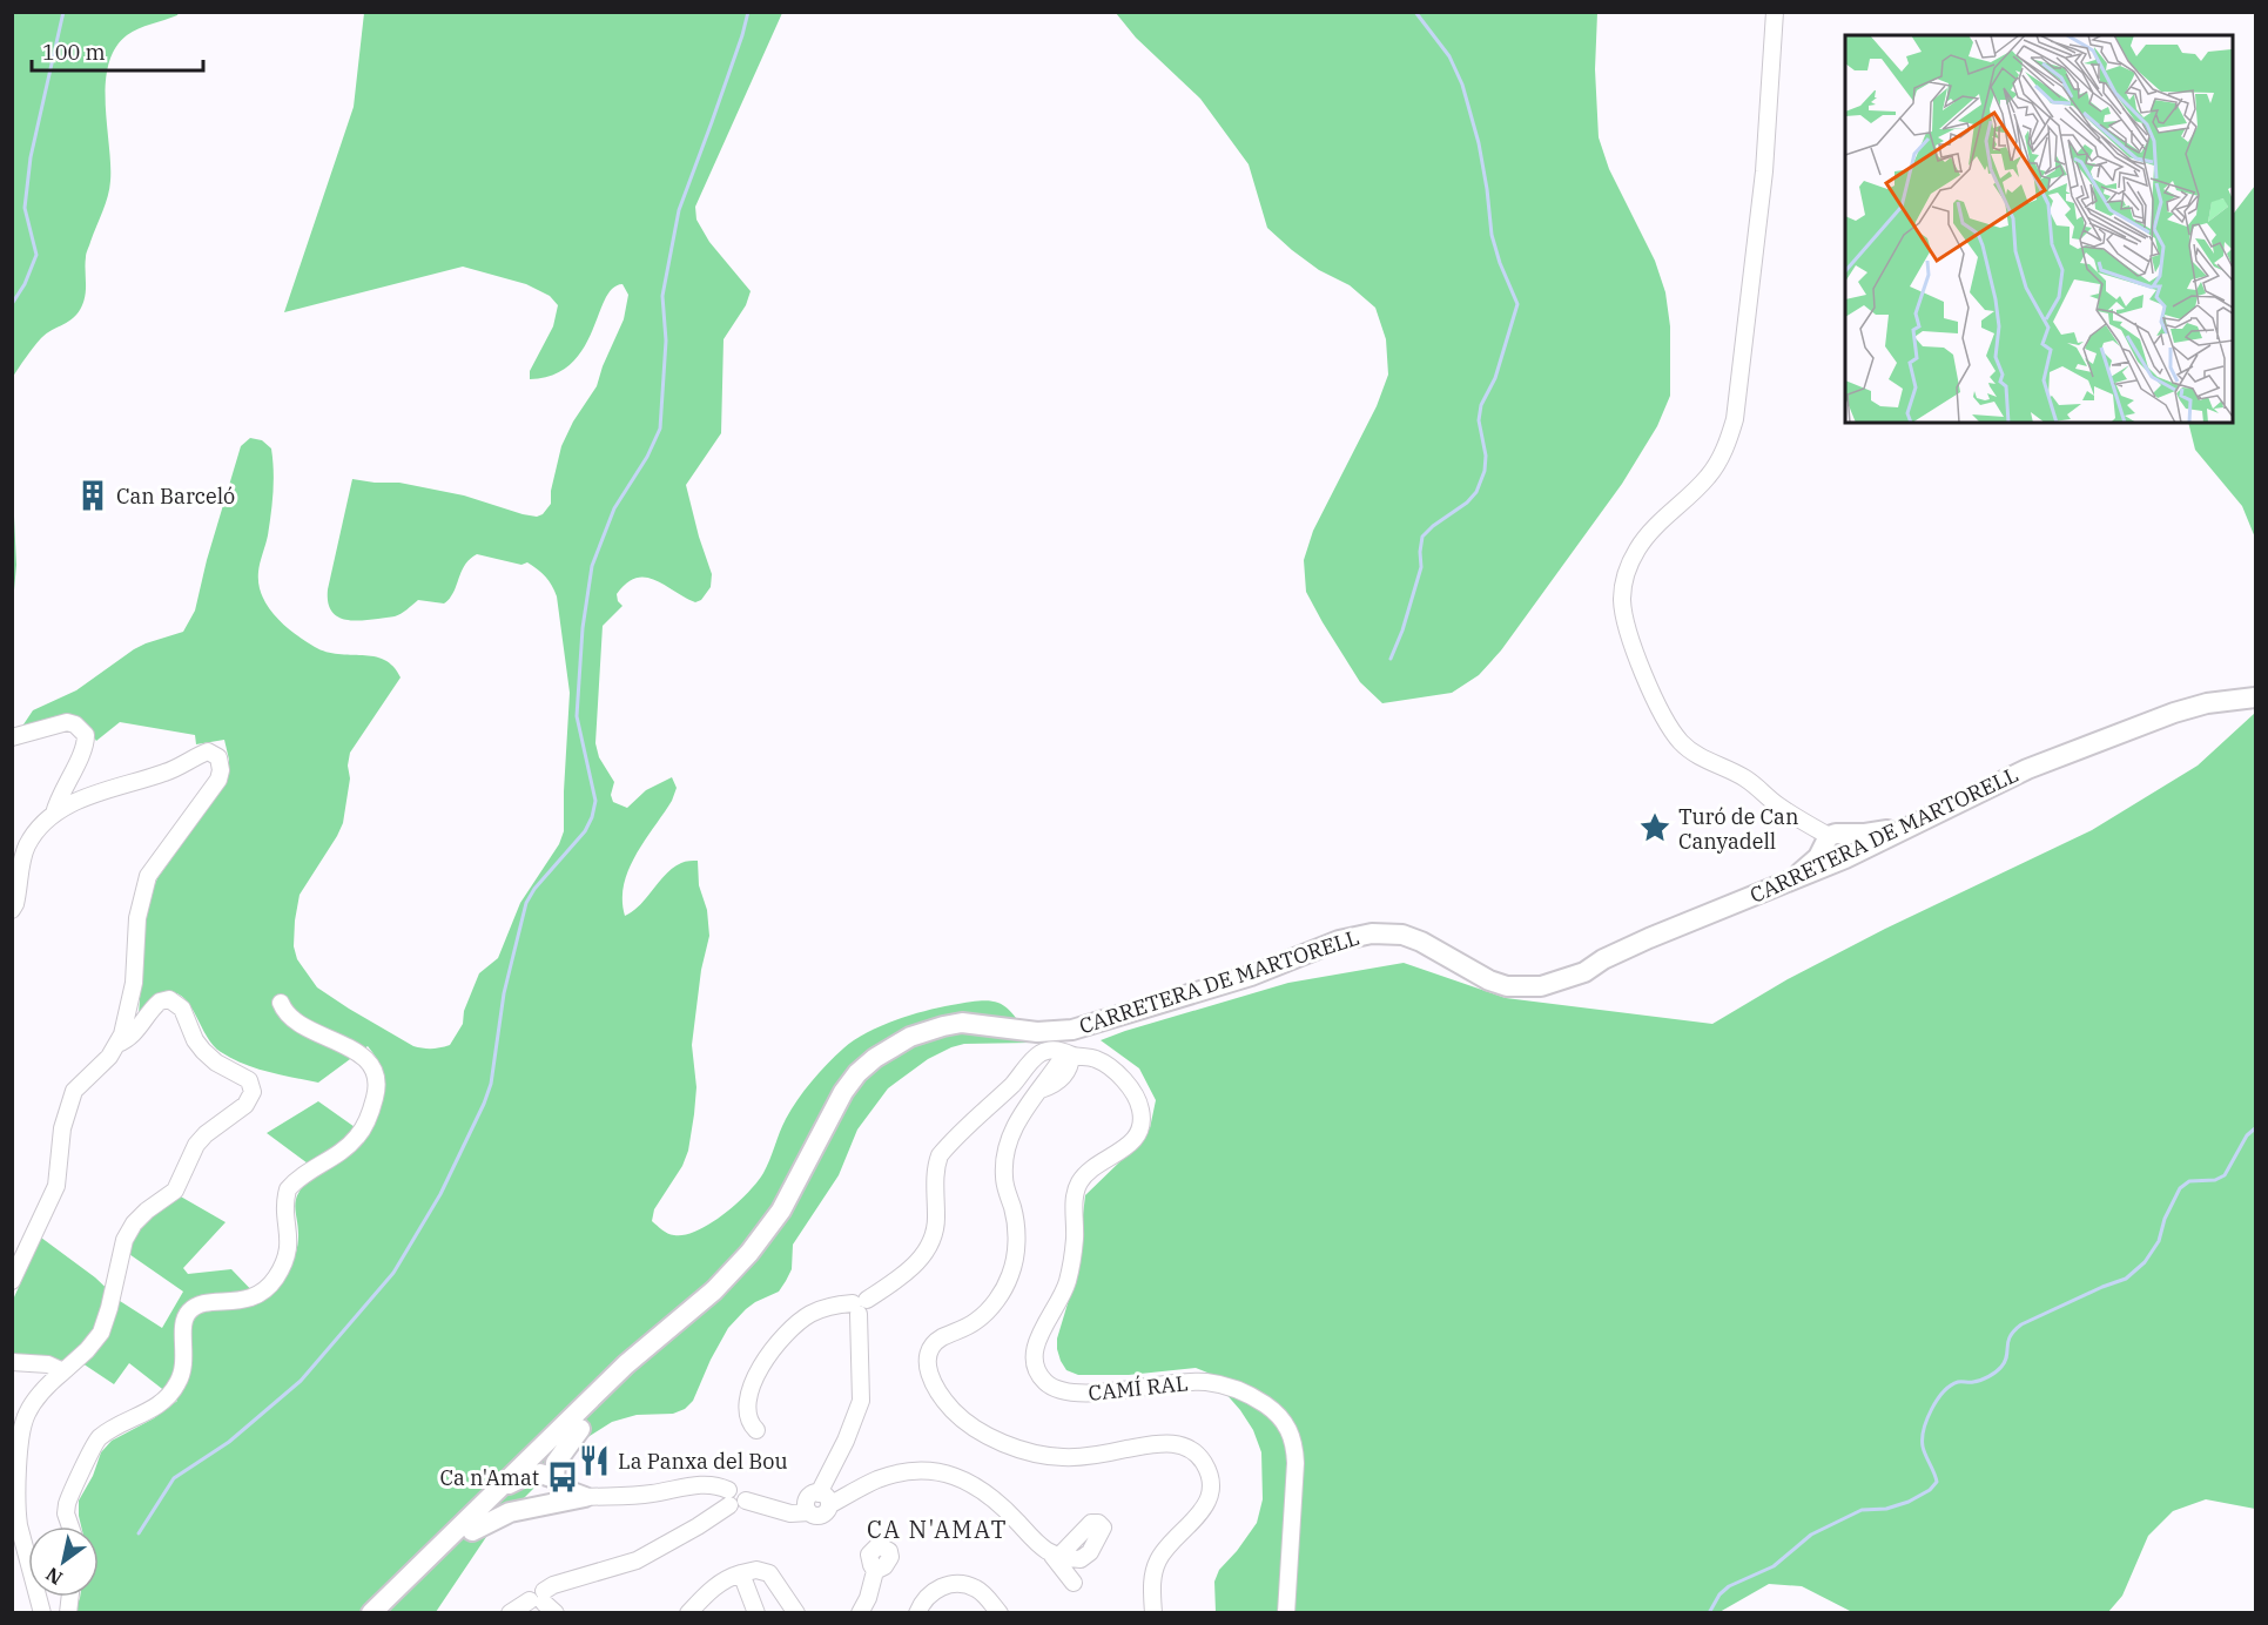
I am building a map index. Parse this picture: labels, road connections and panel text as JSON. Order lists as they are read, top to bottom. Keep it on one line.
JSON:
{"streets":{"main road":["CARRETERA DE MARTORELL"],"street":["CAMÍ RAL"]},"districts":["CA N'AMAT"],"places":{"building":["Can Barceló"],"place":["Turó de Can Canyadell"],"restaurant":["La Panxa del Bou"],"bus stop":["Ca n'Amat"]},"scale_bar":"100 m","north":"bottom left"}
